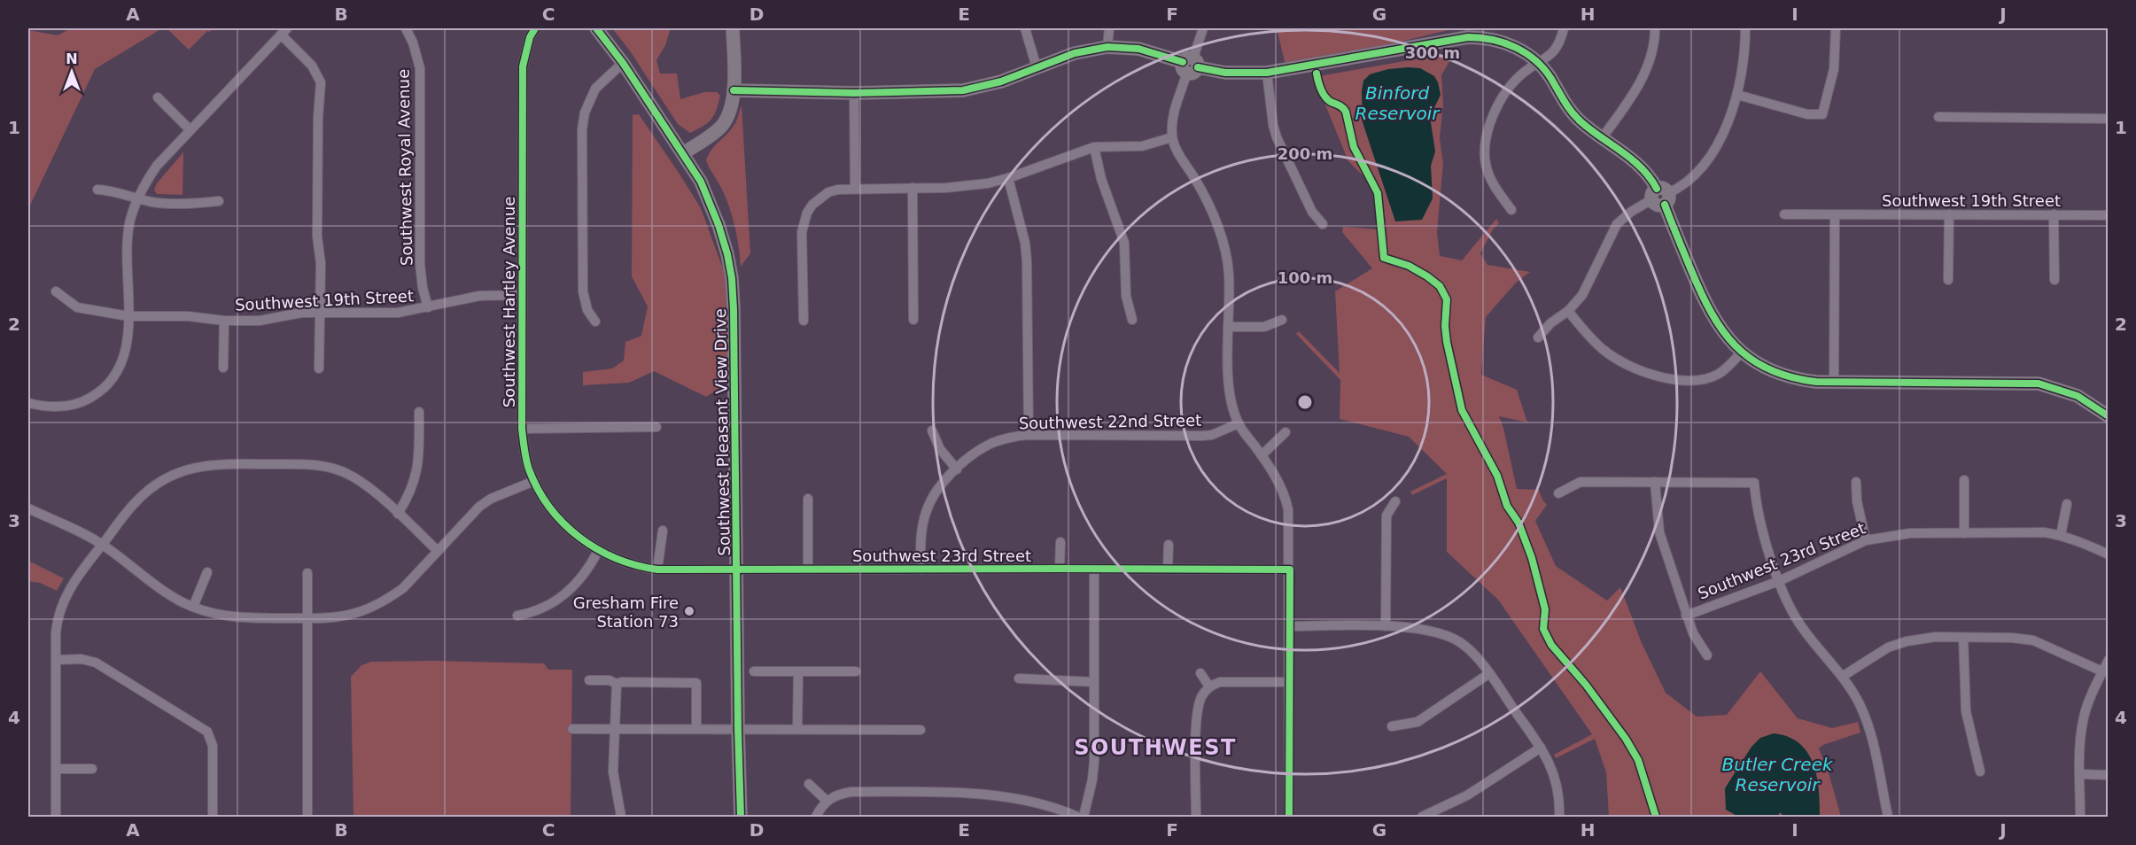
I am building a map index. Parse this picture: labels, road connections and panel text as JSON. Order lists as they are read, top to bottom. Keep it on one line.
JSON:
{"streets":{"street":["Southwest Royal Avenue","Southwest 19th Street","Southwest Hartley Avenue","Southwest 22nd Street","Southwest Pleasant View Drive","Southwest 23rd Street"]},"crossings":[["Southwest Royal Avenue","Southwest 19th Street"],["Southwest 19th Street","Southwest Hartley Avenue"],["Southwest Hartley Avenue","Southwest 23rd Street"],["Southwest 22nd Street","Southwest 23rd Street"],["Southwest Pleasant View Drive","Southwest 23rd Street"]],"districts":["SOUTHWEST"],"water":["Binford Reservoir","Butler Creek Reservoir"],"places":["Gresham Fire Station 73"],"north":"top","grid":{"columns":["A","B","C","D","E","F","G","H","I","J"],"rows":["1","2","3","4"]},"rings":["300 m","200 m","100 m"]}
